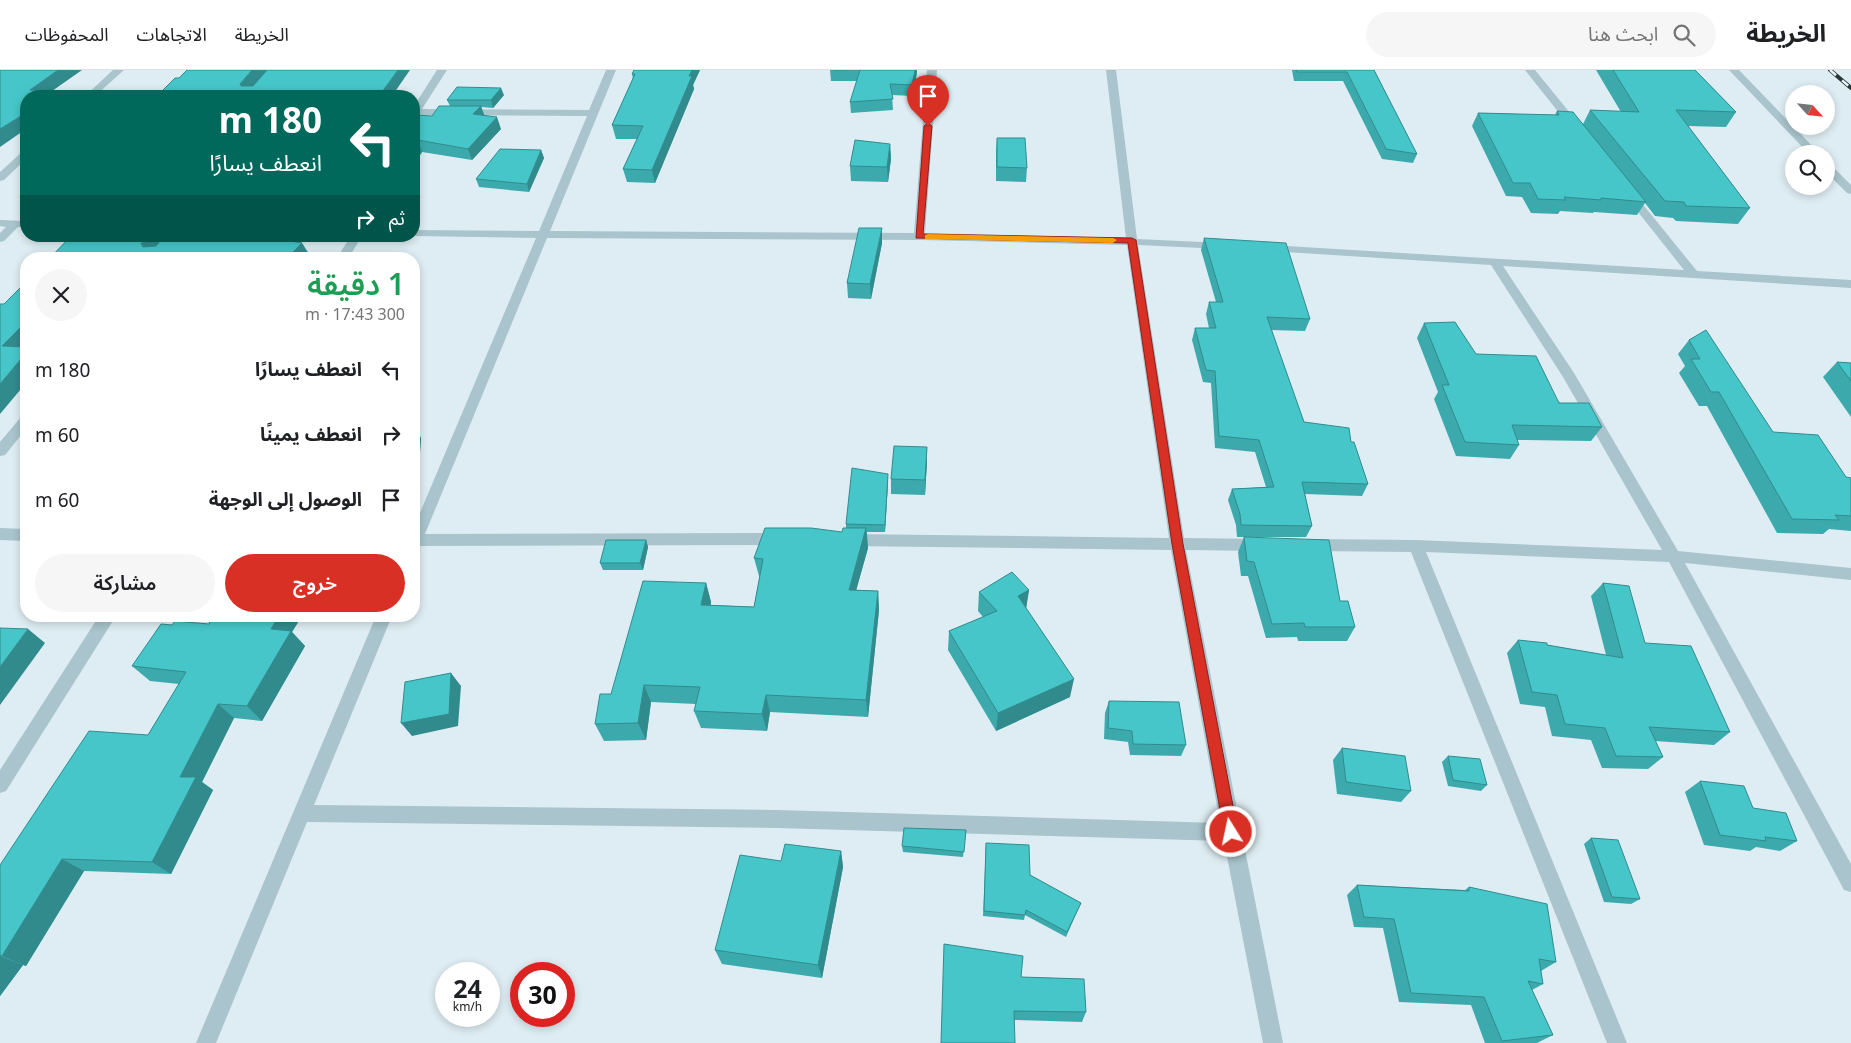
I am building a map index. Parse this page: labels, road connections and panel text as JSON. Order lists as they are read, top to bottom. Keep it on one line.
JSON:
{"north":"bottom right","page":{"header":"الخريطة","search":"ابحث هنا","nav":["الخريطة","الاتجاهات","المحفوظات"],"turn":["180 m","انعطف يسارًا"],"then":"ثم","heading":["1 دقيقة","300 m · 17:43"],"list":[{"name":"انعطف يسارًا","value":"180 m"},{"name":"انعطف يمينًا","value":"60 m"},{"name":"الوصول إلى الوجهة","value":"60 m"}],"buttons":["خروج","مشاركة"],"speed":"24 km/h","limit":"30"}}
